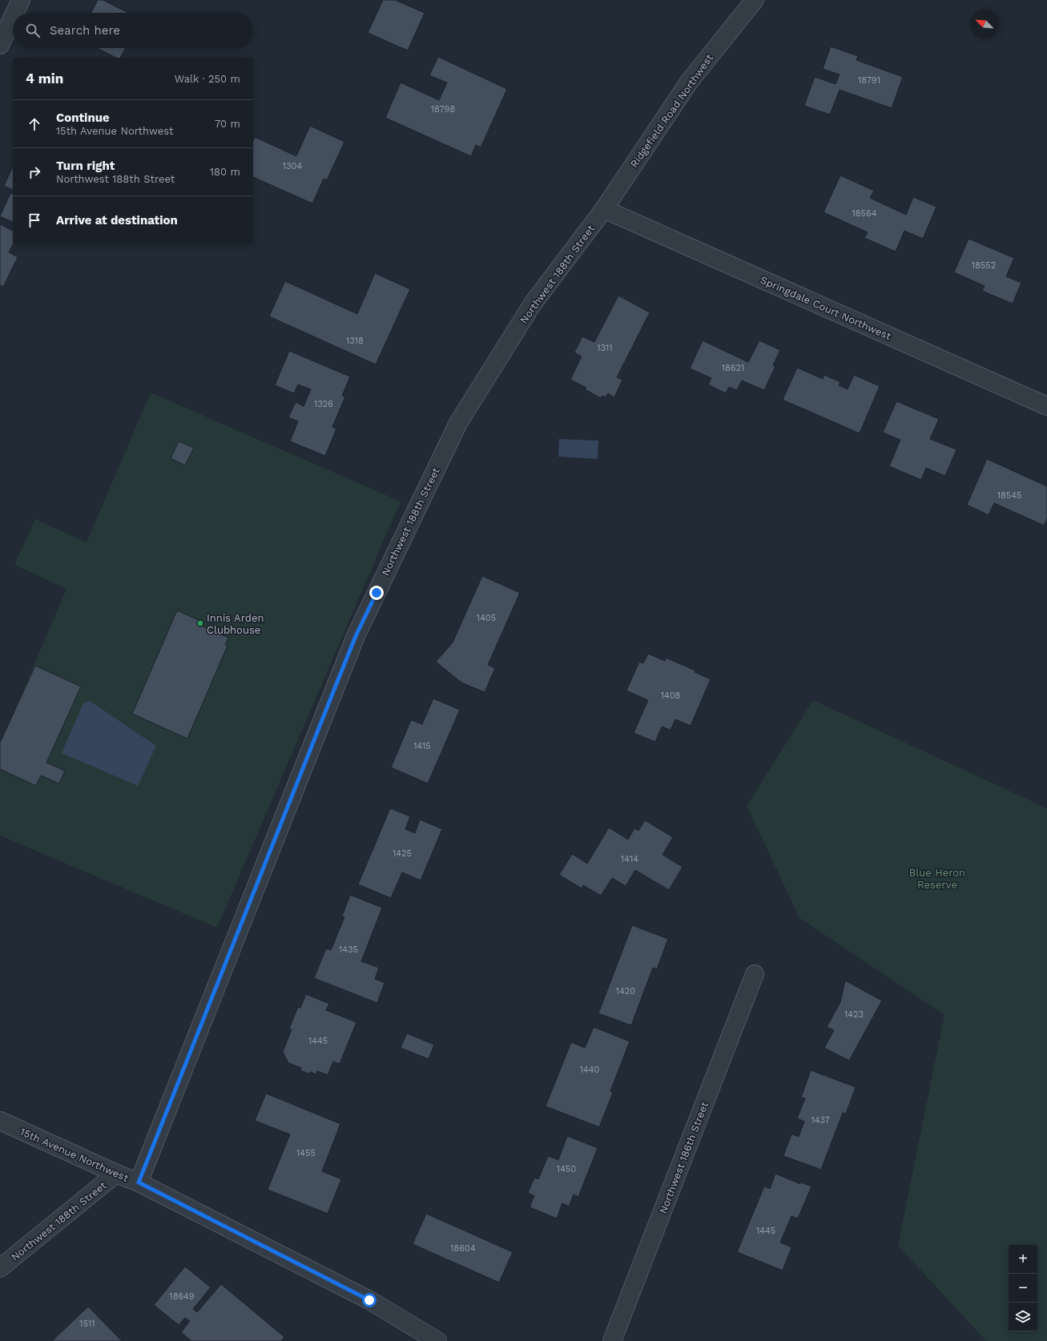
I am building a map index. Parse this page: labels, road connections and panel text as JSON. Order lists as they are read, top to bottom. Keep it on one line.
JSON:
{"streets":{"street":["Ridgefield Road Northwest","Northwest 188th Street","Springdale Court Northwest","15th Avenue Northwest","Northwest 186th Street"]},"crossings":[["Ridgefield Road Northwest","Northwest 188th Street"],["Ridgefield Road Northwest","Springdale Court Northwest"],["Northwest 188th Street","Springdale Court Northwest"],["Northwest 188th Street","15th Avenue Northwest"]],"parks":["Blue Heron Reserve"],"places":["Innis Arden Clubhouse"],"house_numbers":["18791","18798","1304","18564","18552","1318","1311","18621","1326","18545","1405","1408","1415","1425","1414","1435","1420","1423","1445","1440","1437","1455","1450","1445","18604","18649","1511"],"north":"top left","page":{"search":"Search here","heading":["4 min","Walk · 250 m"],"list":[["Continue","15th Avenue Northwest","70 m"],["Turn right","Northwest 188th Street","180 m"],"Arrive at destination"],"map_buttons":["+","−"]}}
